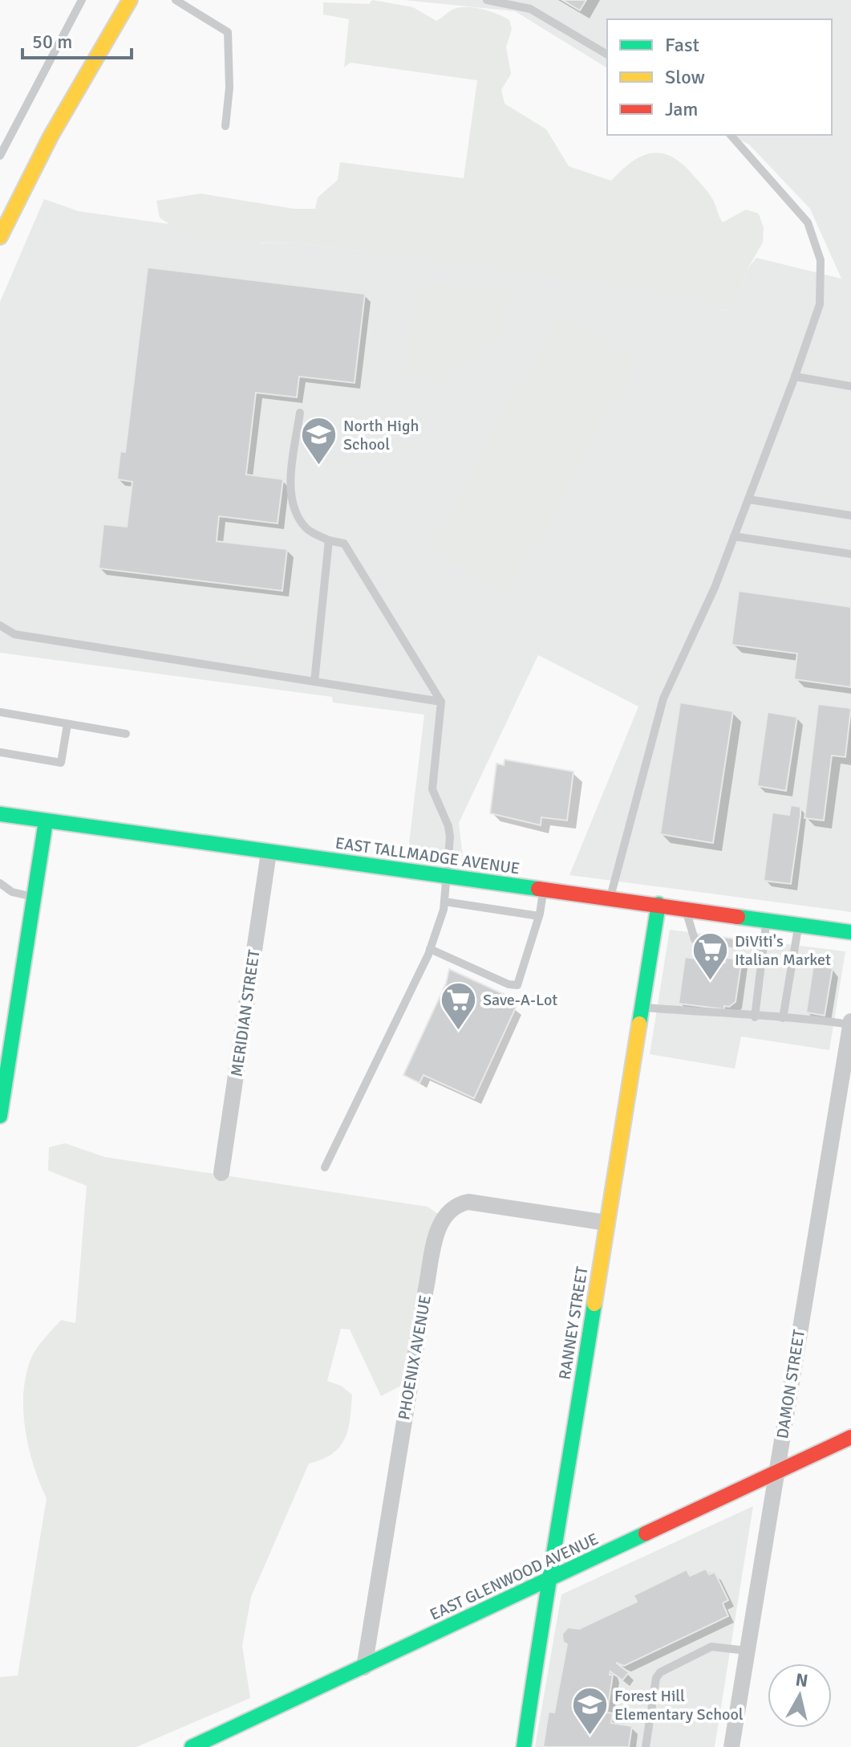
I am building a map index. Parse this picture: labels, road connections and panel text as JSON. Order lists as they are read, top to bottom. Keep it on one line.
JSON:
{"streets":{"street":["EAST TALLMADGE AVENUE","MERIDIAN STREET","RANNEY STREET","PHOENIX AVENUE","DAMON STREET","EAST GLENWOOD AVENUE"]},"crossings":[["EAST TALLMADGE AVENUE","MERIDIAN STREET"],["EAST TALLMADGE AVENUE","RANNEY STREET"],["RANNEY STREET","PHOENIX AVENUE"],["RANNEY STREET","EAST GLENWOOD AVENUE"],["PHOENIX AVENUE","EAST GLENWOOD AVENUE"],["DAMON STREET","EAST GLENWOOD AVENUE"]],"places":{"school or university":["North High School","Forest Hill Elementary School"],"supermarket":["DiViti's Italian Market","Save-A-Lot"]},"legend":["Fast","Slow","Jam"],"scale_bar":"50 m","north":"top"}
